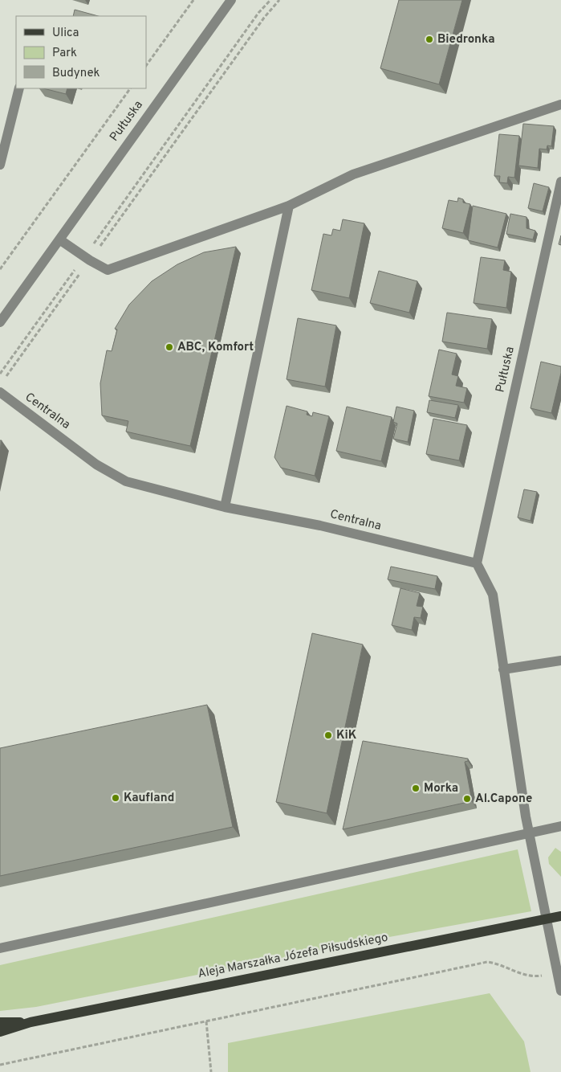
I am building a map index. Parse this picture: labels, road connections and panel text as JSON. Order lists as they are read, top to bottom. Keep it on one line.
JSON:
{"streets":{"main road":["Aleja Marszałka Józefa Piłsudskiego"],"street":["Pułtuska","Centralna"]},"crossings":[["Pułtuska","Centralna"]],"places":["Biedronka","ABC, Komfort","KiK","Morka","Kaufland","Al.Capone"],"legend":["Ulica","Park","Budynek"]}
